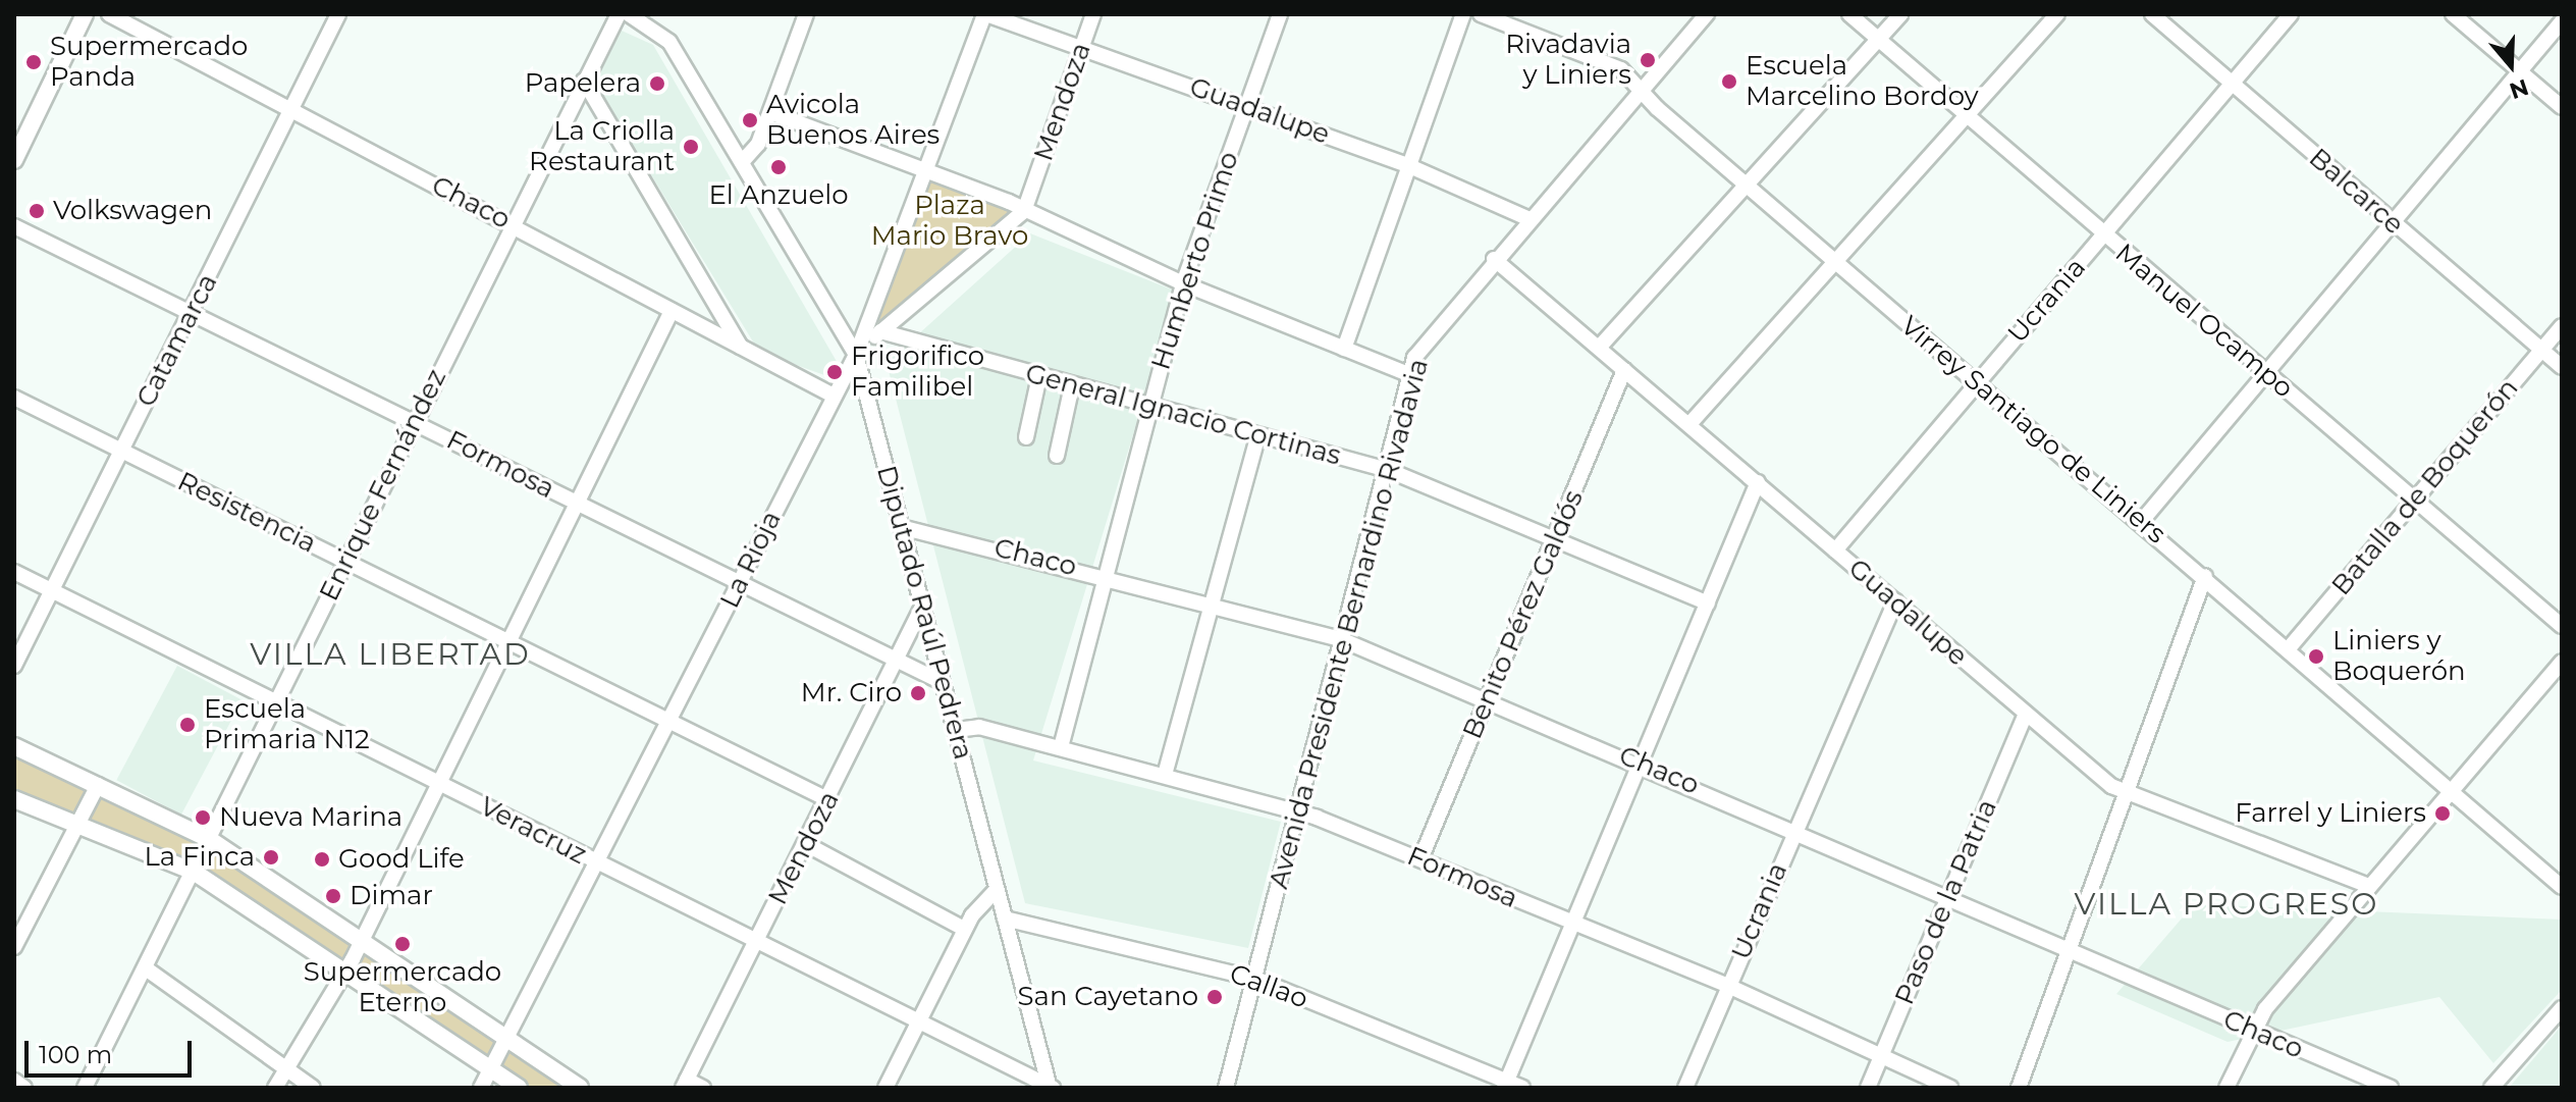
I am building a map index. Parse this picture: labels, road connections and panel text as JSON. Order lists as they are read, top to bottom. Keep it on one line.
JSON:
{"streets":{"street":["Mendoza","Guadalupe","Balcarce","Chaco","Humberto Primo","Ucrania","Manuel Ocampo","Catamarca","General Ignacio Cortinas","Virrey Santiago de Liniers","Formosa","Enrique Fernández","Batalla de Boquerón","Resistencia","La Rioja","Diputado Raúl Pedrera","Benito Pérez Galdós","Avenida Presidente Bernardino Rivadavia","Veracruz","Paso de la Patria","Callao"]},"crossings":[["Mendoza","Guadalupe"],["Mendoza","Formosa"],["Mendoza","Resistencia"],["Mendoza","Diputado Raúl Pedrera"],["Mendoza","Veracruz"],["Guadalupe","Humberto Primo"],["Guadalupe","Ucrania"],["Guadalupe","La Rioja"],["Guadalupe","Benito Pérez Galdós"],["Guadalupe","Avenida Presidente Bernardino Rivadavia"],["Guadalupe","Paso de la Patria"],["Balcarce","Ucrania"],["Balcarce","Batalla de Boquerón"],["Chaco","Humberto Primo"],["Chaco","Ucrania"],["Chaco","Catamarca"],["Chaco","Enrique Fernández"],["Chaco","La Rioja"],["Chaco","Diputado Raúl Pedrera"],["Chaco","Benito Pérez Galdós"],["Chaco","Avenida Presidente Bernardino Rivadavia"],["Chaco","Paso de la Patria"],["Humberto Primo","General Ignacio Cortinas"],["Humberto Primo","Formosa"],["Ucrania","Manuel Ocampo"],["Ucrania","Virrey Santiago de Liniers"],["Ucrania","Formosa"],["Manuel Ocampo","Batalla de Boquerón"],["Catamarca","Formosa"],["Catamarca","Resistencia"],["Catamarca","Veracruz"],["General Ignacio Cortinas","Benito Pérez Galdós"],["General Ignacio Cortinas","Avenida Presidente Bernardino Rivadavia"],["Virrey Santiago de Liniers","Batalla de Boquerón"],["Virrey Santiago de Liniers","Avenida Presidente Bernardino Rivadavia"],["Formosa","Enrique Fernández"],["Formosa","La Rioja"],["Formosa","Diputado Raúl Pedrera"],["Formosa","Benito Pérez Galdós"],["Formosa","Avenida Presidente Bernardino Rivadavia"],["Formosa","Paso de la Patria"],["Enrique Fernández","Resistencia"],["Enrique Fernández","Veracruz"],["Resistencia","La Rioja"],["La Rioja","Diputado Raúl Pedrera"],["La Rioja","Veracruz"],["Diputado Raúl Pedrera","Veracruz"],["Diputado Raúl Pedrera","Callao"],["Avenida Presidente Bernardino Rivadavia","Callao"]],"districts":["VILLA LIBERTAD","VILLA PROGRESO"],"parks":["Plaza Mario Bravo"],"places":["Rivadavia y Liniers","Supermercado Panda","Escuela Marcelino Bordoy","Papelera","Avicola Buenos Aires","La Criolla Restaurant","El Anzuelo","Volkswagen","Frigorifico Familibel","Liniers y Boquerón","Mr. Ciro","Escuela Primaria N12","Farrel y Liniers","Nueva Marina","La Finca","Good Life","Dimar","Supermercado Eterno","San Cayetano"],"scale_bar":"100 m","north":"bottom"}
